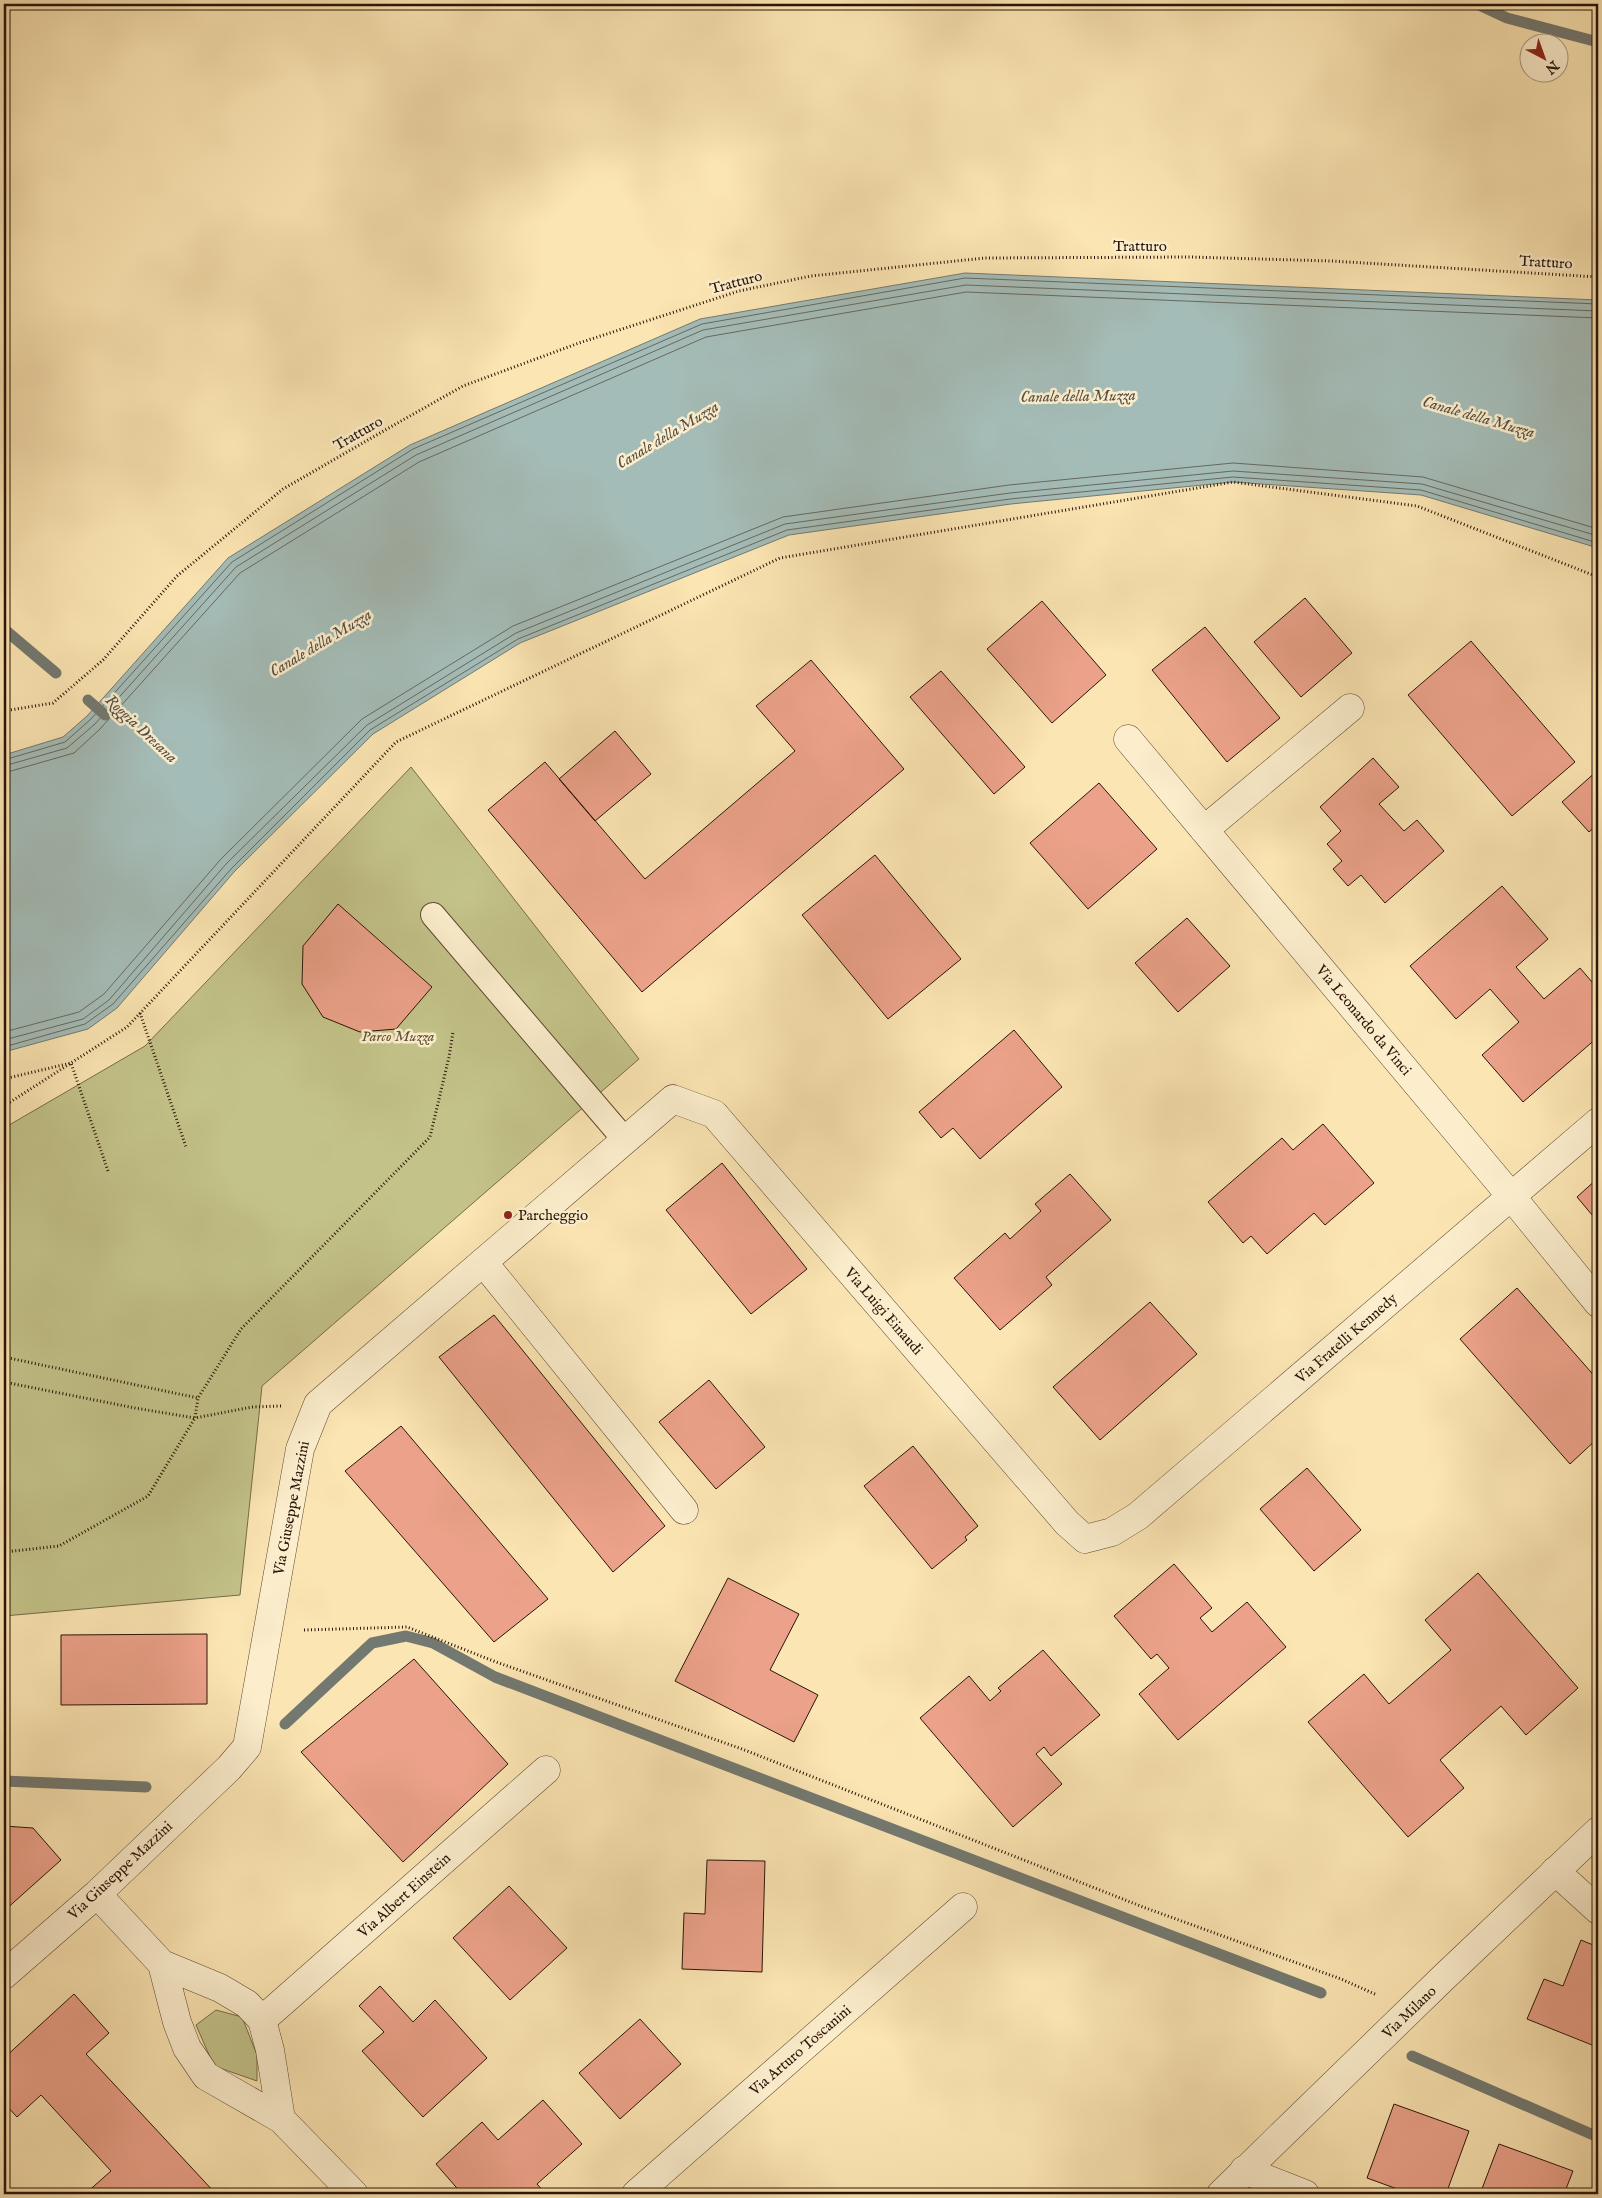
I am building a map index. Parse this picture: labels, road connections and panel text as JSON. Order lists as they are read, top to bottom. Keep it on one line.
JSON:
{"streets":{"street":["Via Leonardo da Vinci","Via Luigi Einaudi","Via Fratelli Kennedy","Via Giuseppe Mazzini","Via Albert Einstein","Via Milano","Via Arturo Toscanini"],"path":["Tratturo"]},"crossings":[["Via Leonardo da Vinci","Via Fratelli Kennedy"],["Via Luigi Einaudi","Via Fratelli Kennedy"],["Via Luigi Einaudi","Via Giuseppe Mazzini"]],"water":["Canale della Muzza","Roggia Dresana"],"parks":["Parco Muzza"],"places":["Parcheggio"],"north":"bottom right"}
